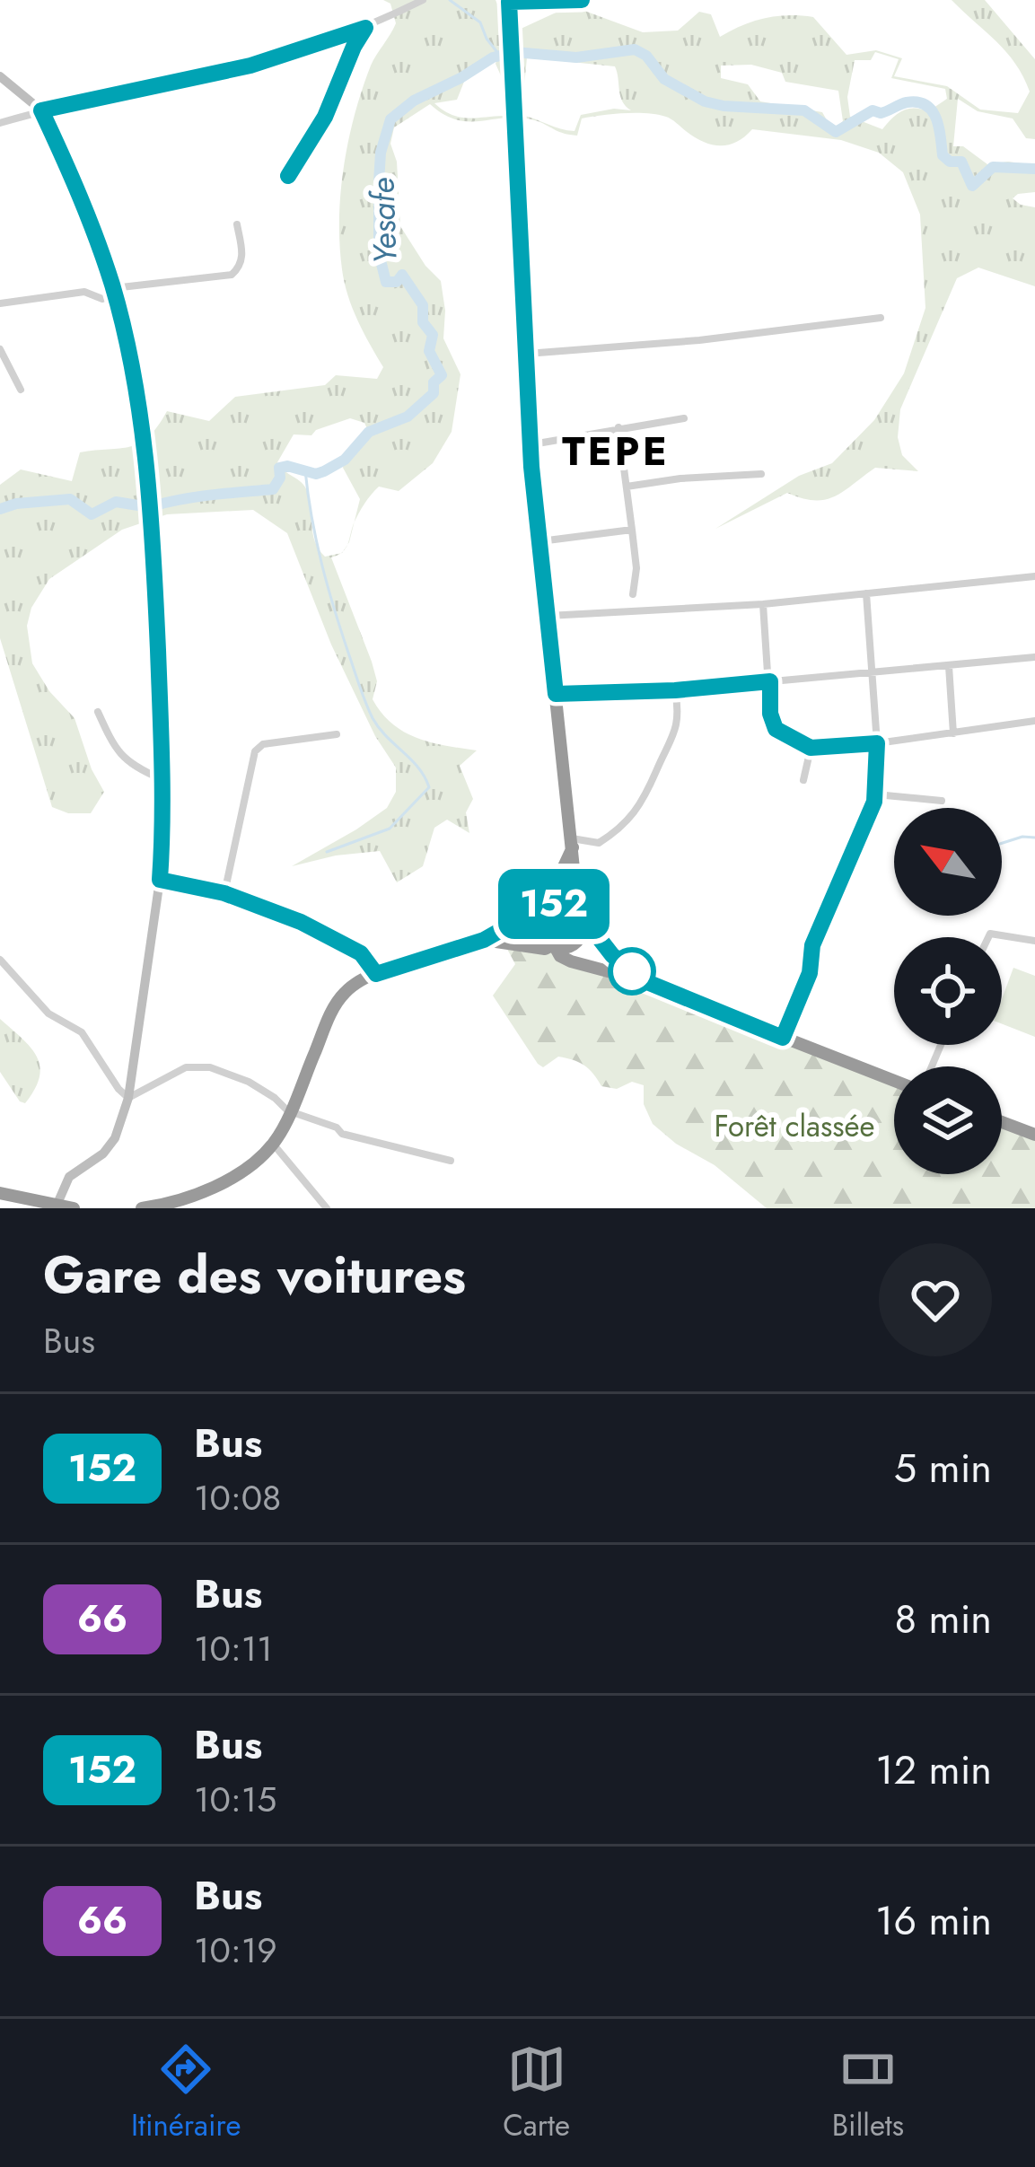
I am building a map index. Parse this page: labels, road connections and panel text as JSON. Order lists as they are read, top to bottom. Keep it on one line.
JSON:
{"districts":["TEPE"],"water":["Yesafe"],"parks":["Forêt classée"],"lines":["bus line 152"],"north":"top left","page":{"on_map":"152","heading":["Gare des voitures","Bus"],"list":[{"mark":"152","name":"Bus","note":"10:08","value":"5 min"},{"mark":"66","name":"Bus","note":"10:11","value":"8 min"},{"mark":"152","name":"Bus","note":"10:15","value":"12 min"},{"mark":"66","name":"Bus","note":"10:19","value":"16 min"}],"tabs":["Itinéraire","Carte","Billets"]}}
